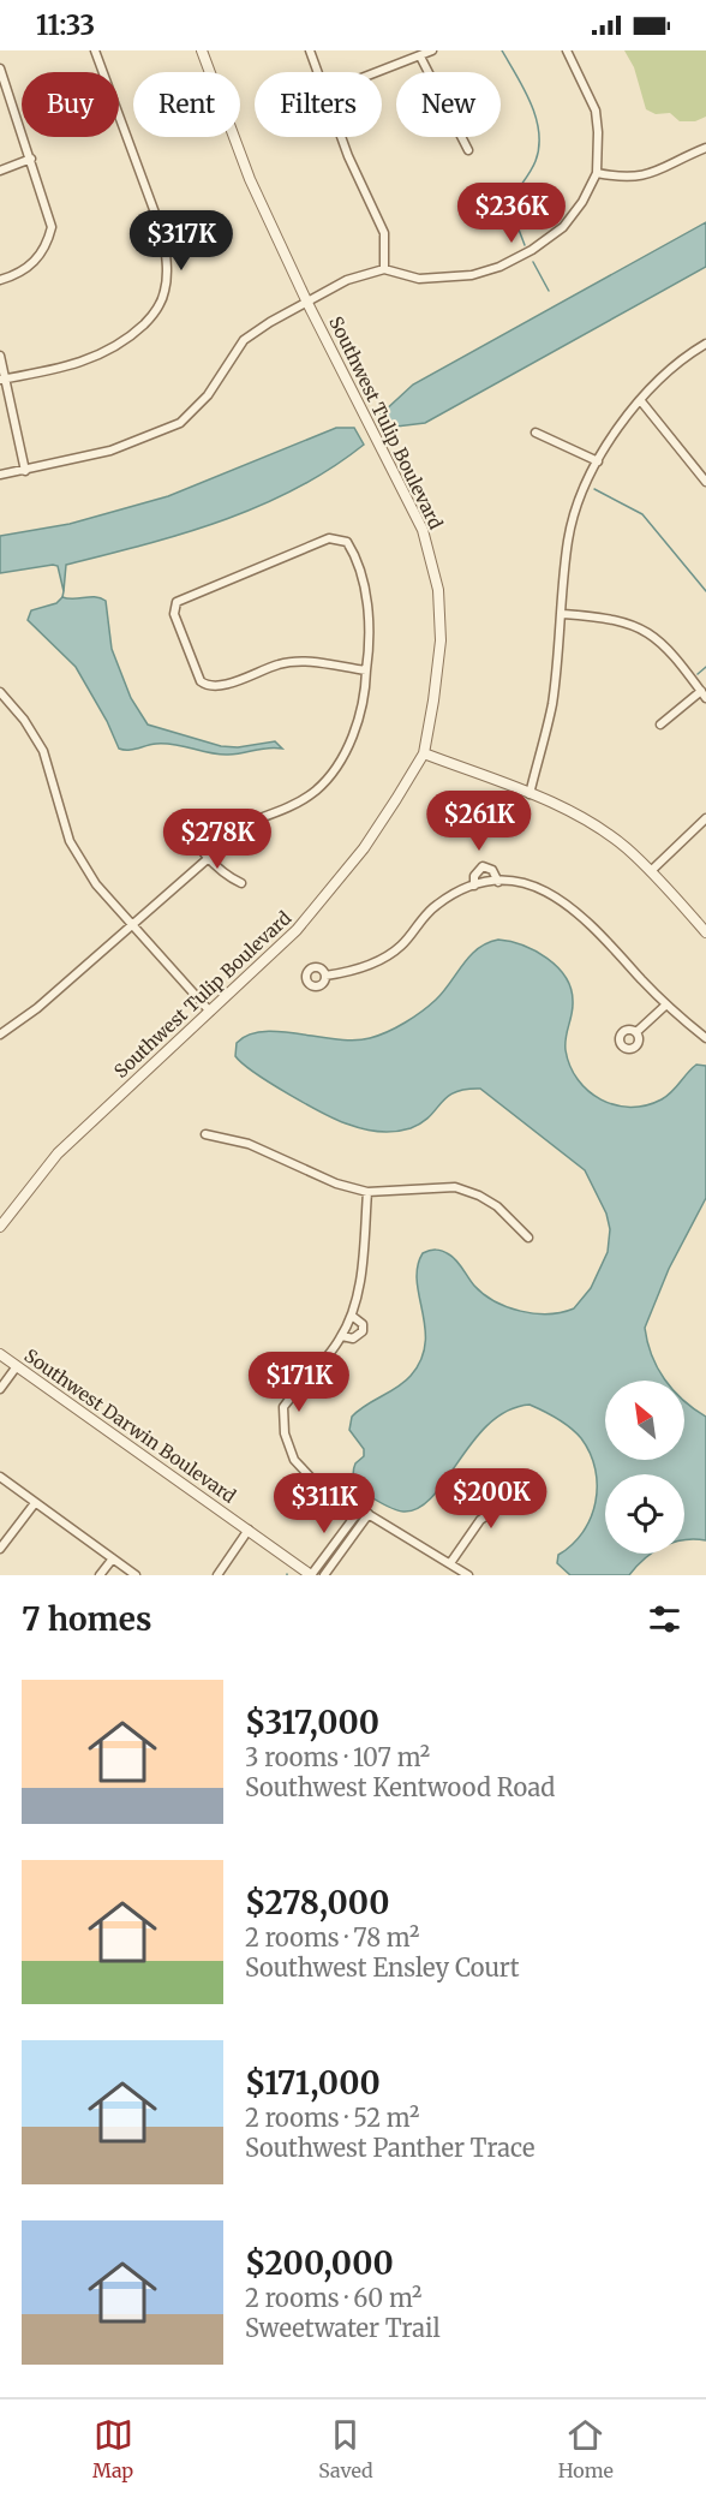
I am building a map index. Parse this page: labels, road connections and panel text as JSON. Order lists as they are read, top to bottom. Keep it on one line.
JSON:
{"streets":{"street":["Southwest Tulip Boulevard","Southwest Darwin Boulevard"]},"north":"top left","page":{"status":"11:33","chip":["Buy","Rent","Filters","New"],"price":["$236K","$317K","$261K","$278K","$171K","$200K","$311K"],"heading":"7 homes","list":[{"name":"$317,000","note":"3 rooms · 107 m² · Southwest Kentwood Road"},{"name":"$278,000","note":"2 rooms · 78 m² · Southwest Ensley Court"},{"name":"$171,000","note":"2 rooms · 52 m² · Southwest Panther Trace"},{"name":"$200,000","note":"2 rooms · 60 m² · Sweetwater Trail"}],"tabs":["Map","Saved","Home"]}}
